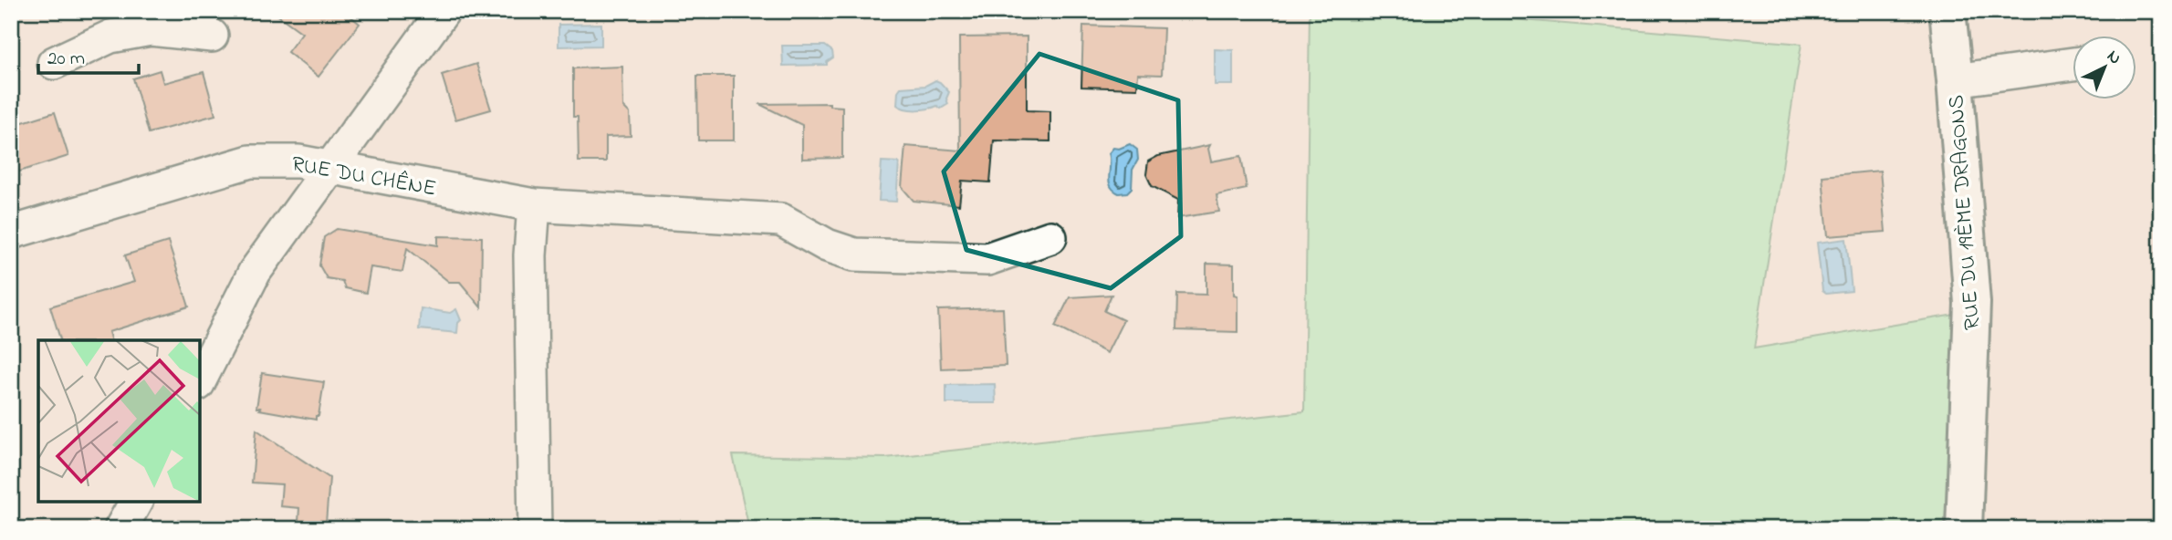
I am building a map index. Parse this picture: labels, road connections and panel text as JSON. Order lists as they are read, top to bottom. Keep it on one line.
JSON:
{"streets":{"main road":["RUE DU 19ÈME DRAGONS"],"street":["RUE DU CHÊNE"]},"scale_bar":"20 m","north":"top right"}
